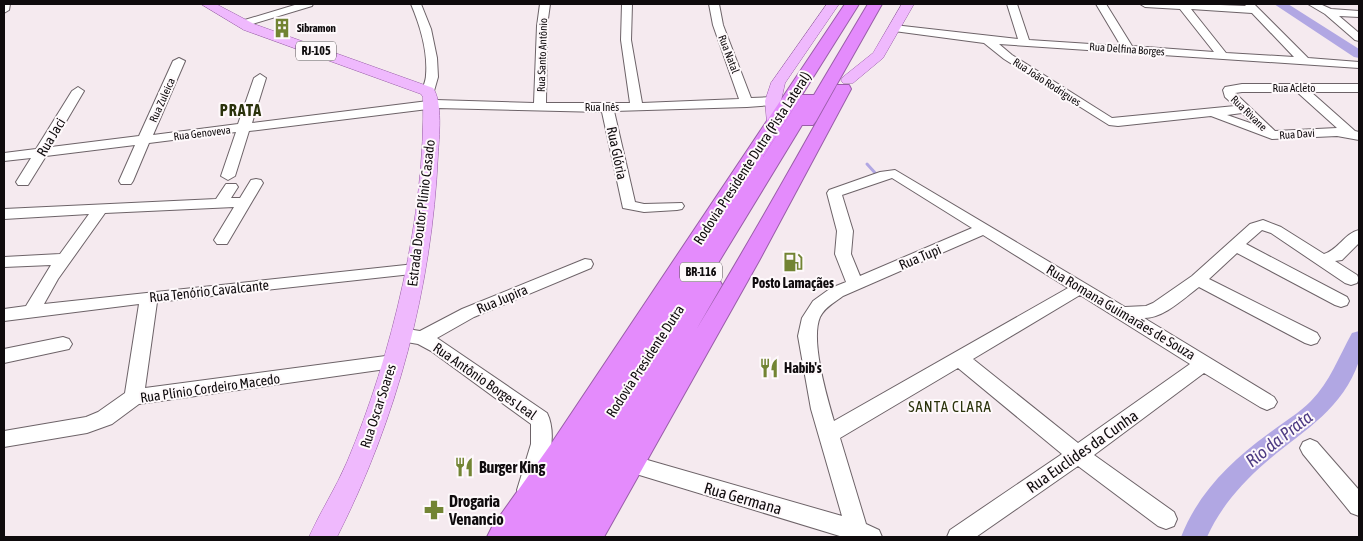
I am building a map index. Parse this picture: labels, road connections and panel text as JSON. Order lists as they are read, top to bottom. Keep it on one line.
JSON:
{"streets":{"highway":["Rodovia Presidente Dutra (Pista Lateral)","BR-116","Rodovia Presidente Dutra"],"main road":["RJ-105","Estrada Doutor Plínio Casado","Rua Oscar Soares"],"street":["Rua Delfina Borges","Rua Natal","Rua Santo Antônio","Rua João Rodrigues","Rua Acleto","Rua Zuleica","Rua Inês","Rua Rivane","Rua Genoveva","Rua Davi","Rua Jaci","Rua Glória","Rua Tupi","Rua Tenório Cavalcante","Rua Jupira","Rua Romana Guimarães de Souza","Rua Antônio Borges Leal","Rua Plínio Cordeiro Macedo","Rua Euclides da Cunha","Rua Germana"]},"crossings":[["Rua Delfina Borges","Rua João Rodrigues"],["RJ-105","Rua Inês"],["RJ-105","Rua Genoveva"],["RJ-105","Estrada Doutor Plínio Casado"],["Rua Natal","Rua Inês"],["Rua Santo Antônio","Rua Inês"],["Rua João Rodrigues","Rua Davi"],["Rua Acleto","Rua Rivane"],["Rua Zuleica","Rua Genoveva"],["Rua Inês","Rua Genoveva"],["Rua Inês","Rua Glória"],["Rua Inês","Rodovia Presidente Dutra (Pista Lateral)"],["Rua Inês","Estrada Doutor Plínio Casado"],["Rua Rivane","Rua Davi"],["Rua Genoveva","Rua Jaci"],["Rua Genoveva","Estrada Doutor Plínio Casado"],["Rodovia Presidente Dutra (Pista Lateral)","Rua Antônio Borges Leal"],["Estrada Doutor Plínio Casado","Rua Tenório Cavalcante"],["Estrada Doutor Plínio Casado","Rua Jupira"],["Estrada Doutor Plínio Casado","Rua Antônio Borges Leal"],["Estrada Doutor Plínio Casado","Rua Oscar Soares"],["Rua Tupi","Rua Romana Guimarães de Souza"],["Rua Tupi","Rua Germana"],["BR-116","Rua Germana"],["Rua Jupira","Rua Antônio Borges Leal"],["Rua Jupira","Rua Oscar Soares"],["Rua Romana Guimarães de Souza","Rua Euclides da Cunha"],["Rua Antônio Borges Leal","Rua Oscar Soares"],["Rua Plínio Cordeiro Macedo","Rua Oscar Soares"]],"districts":["PRATA","SANTA CLARA"],"water":["Rio da Prata"],"places":{"building":["Sibramon"],"fuel station":["Posto Lamaçães"],"restaurant":["Habib's","Burger King"],"pharmacy":["Drogaria Venancio"]}}
